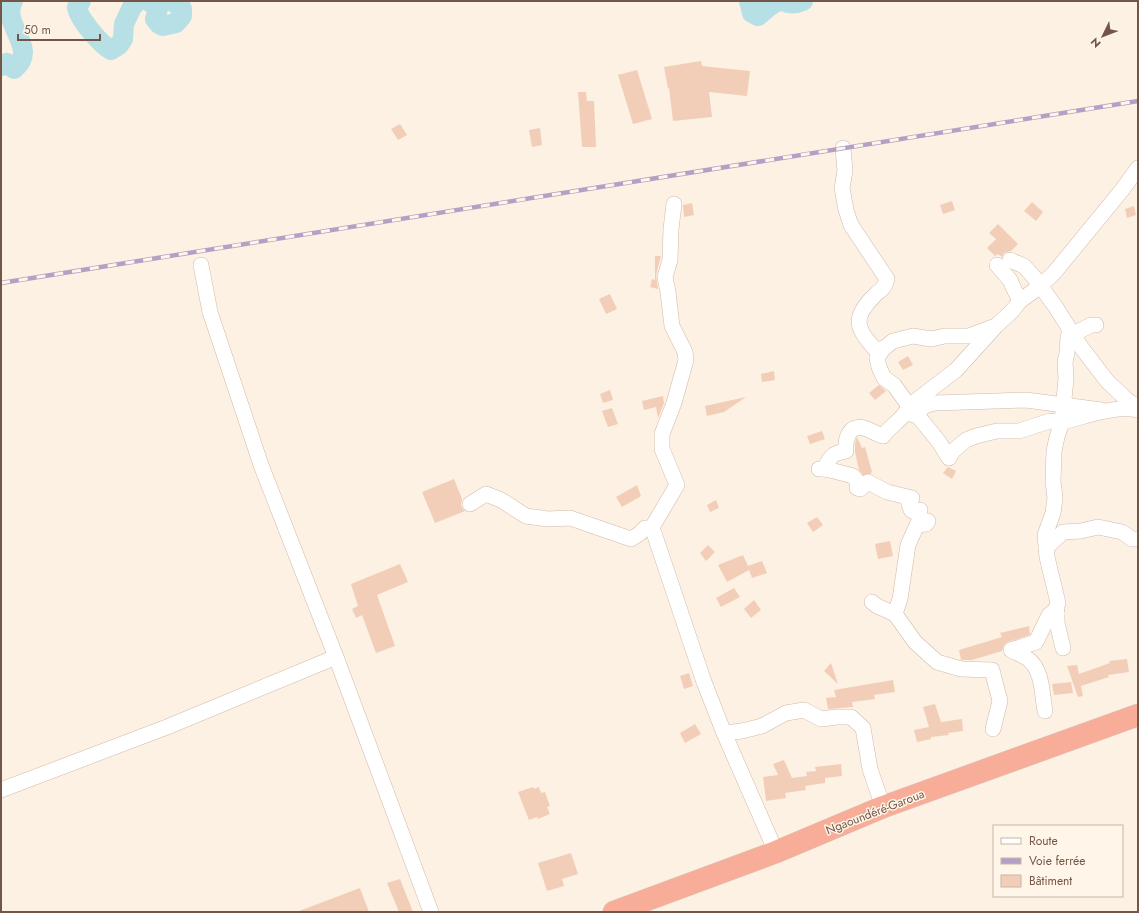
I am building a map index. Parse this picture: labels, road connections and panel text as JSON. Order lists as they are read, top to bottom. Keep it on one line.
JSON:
{"streets":{"highway":["Ngaoundéré-Garoua"]},"legend":["Route","Voie ferrée","Bâtiment"],"scale_bar":"50 m","north":"bottom left"}
